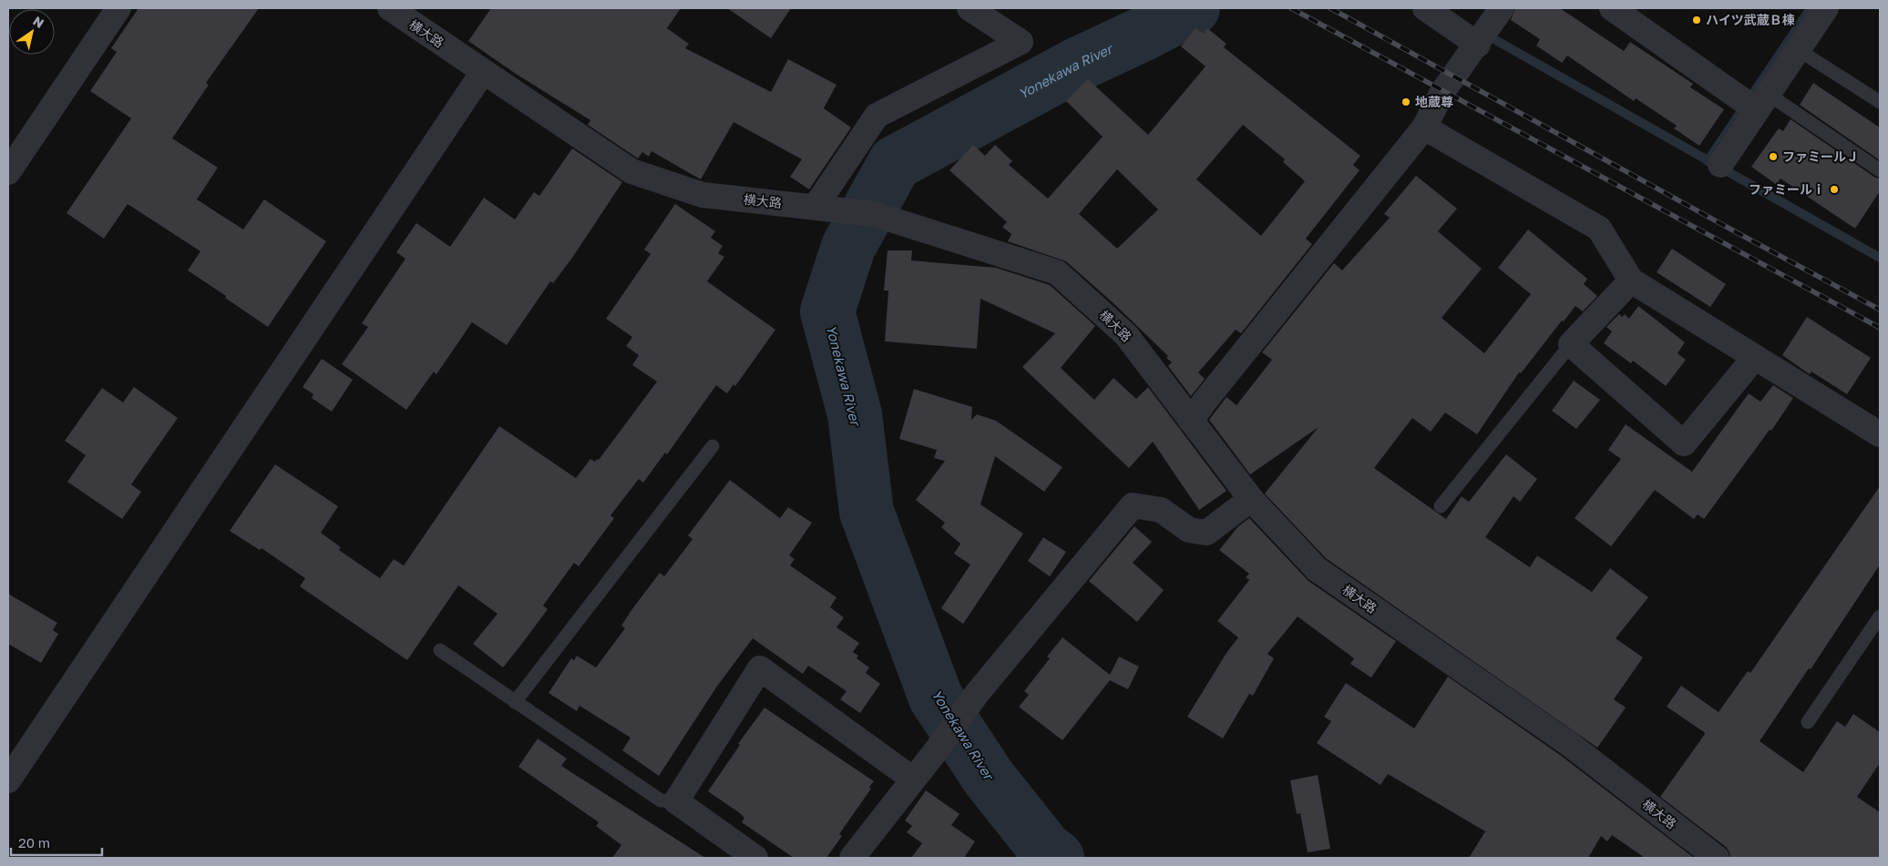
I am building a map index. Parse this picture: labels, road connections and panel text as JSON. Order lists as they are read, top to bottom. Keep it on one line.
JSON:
{"streets":{"street":["横大路"]},"water":["Yonekawa River"],"places":["ハイツ武蔵Ｂ棟","地蔵尊","ファミールＪ","ファミールｉ"],"scale_bar":"20 m","north":"top right"}
